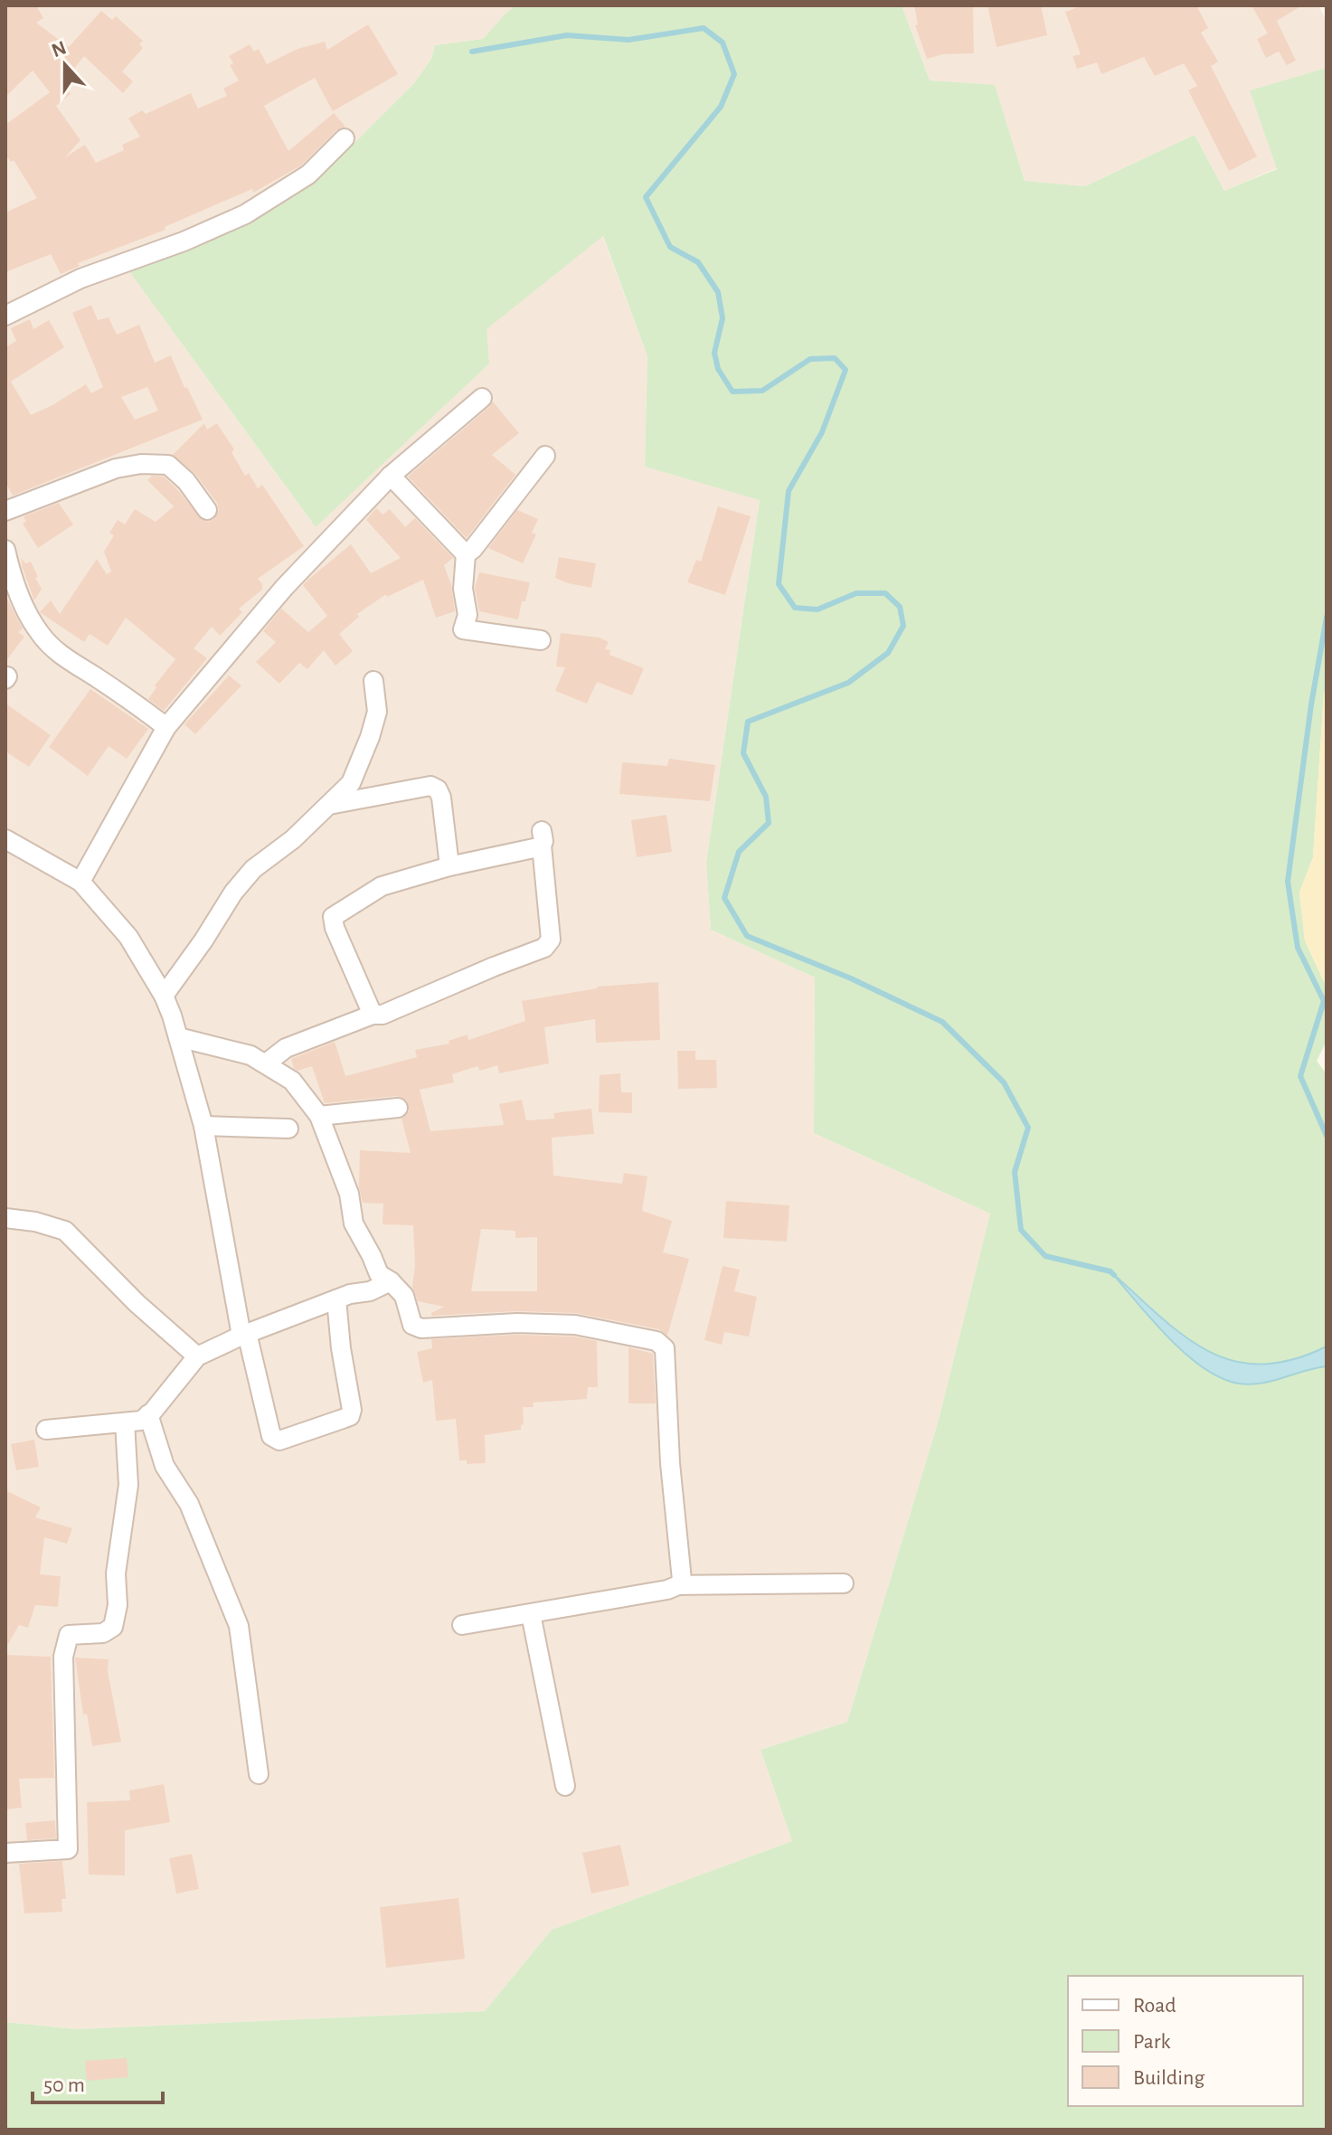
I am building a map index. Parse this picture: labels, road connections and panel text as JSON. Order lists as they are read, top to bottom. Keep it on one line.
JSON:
{"legend":["Road","Park","Building"],"scale_bar":"50 m","north":"top"}
